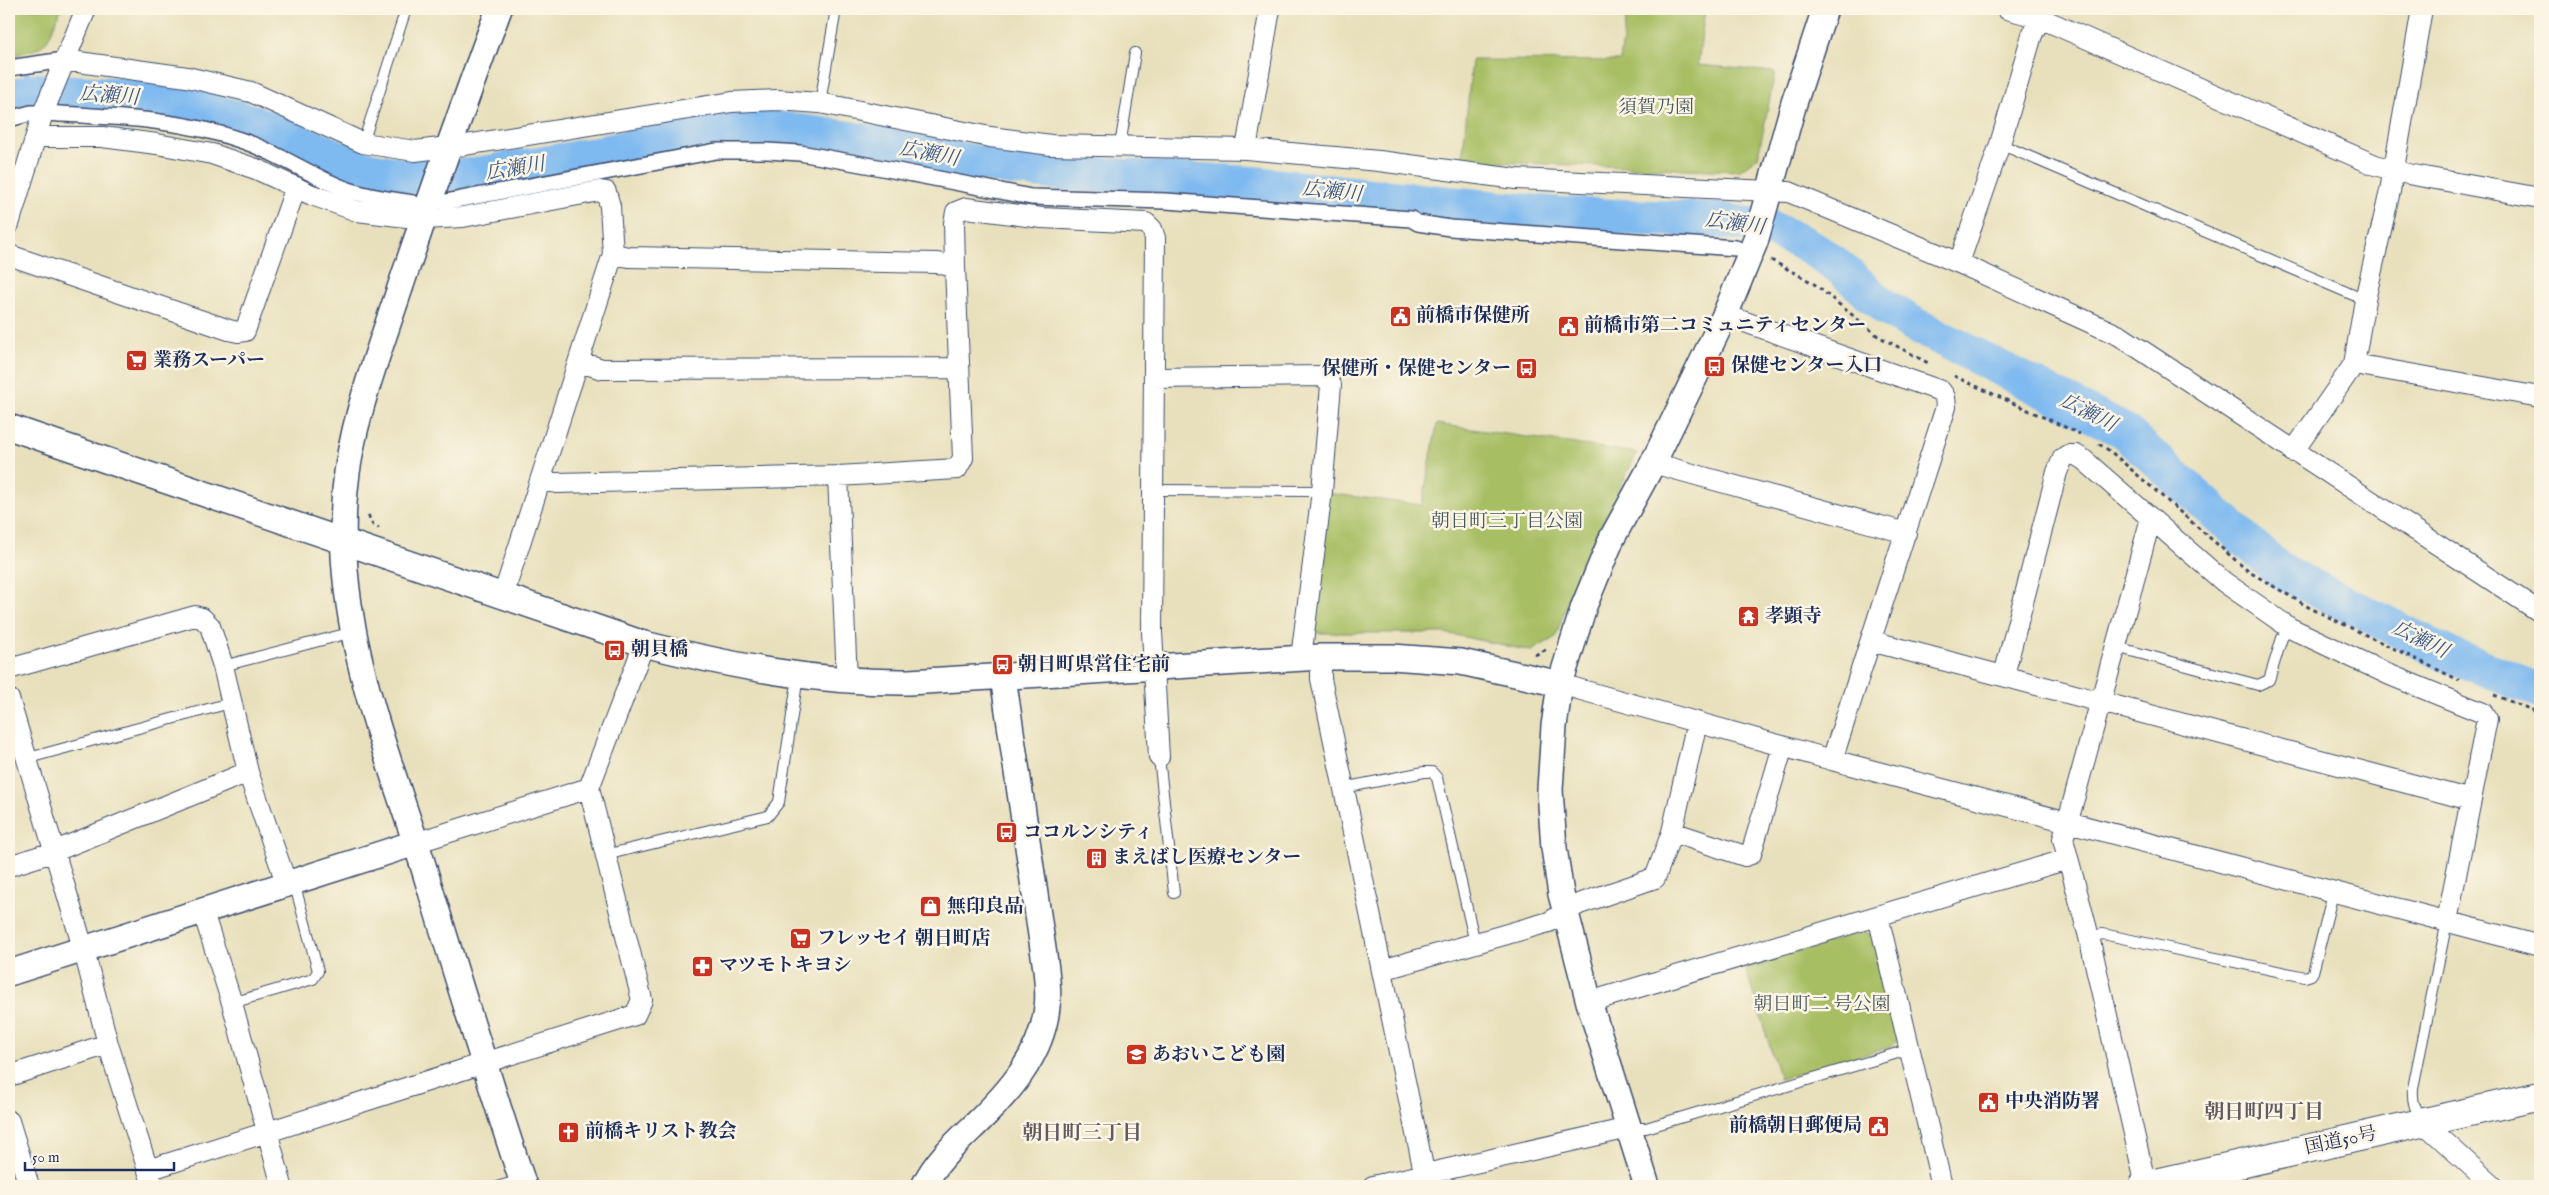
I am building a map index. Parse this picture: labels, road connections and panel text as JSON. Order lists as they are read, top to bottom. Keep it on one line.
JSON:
{"streets":{"highway":["国道50号"]},"districts":["朝日町四丁目","朝日町三丁目"],"water":["広瀬川"],"parks":["須賀乃園","朝日町三丁目公園","朝日町二 号公園"],"places":{"public building":["前橋市保健所","前橋市第二コミュニティセンター","中央消防署","前橋朝日郵便局"],"supermarket":["業務スーパー","フレッセイ 朝日町店"],"bus stop":["保健センター入口","保健所・保健センター","朝貝橋","朝日町県営住宅前","ココルンシティ"],"temple":["孝顕寺"],"building":["まえばし医療センター"],"shop":["無印良品"],"pharmacy":["マツモトキヨシ"],"school or university":["あおいこども園"],"church":["前橋キリスト教会"]},"scale_bar":"50 m"}
